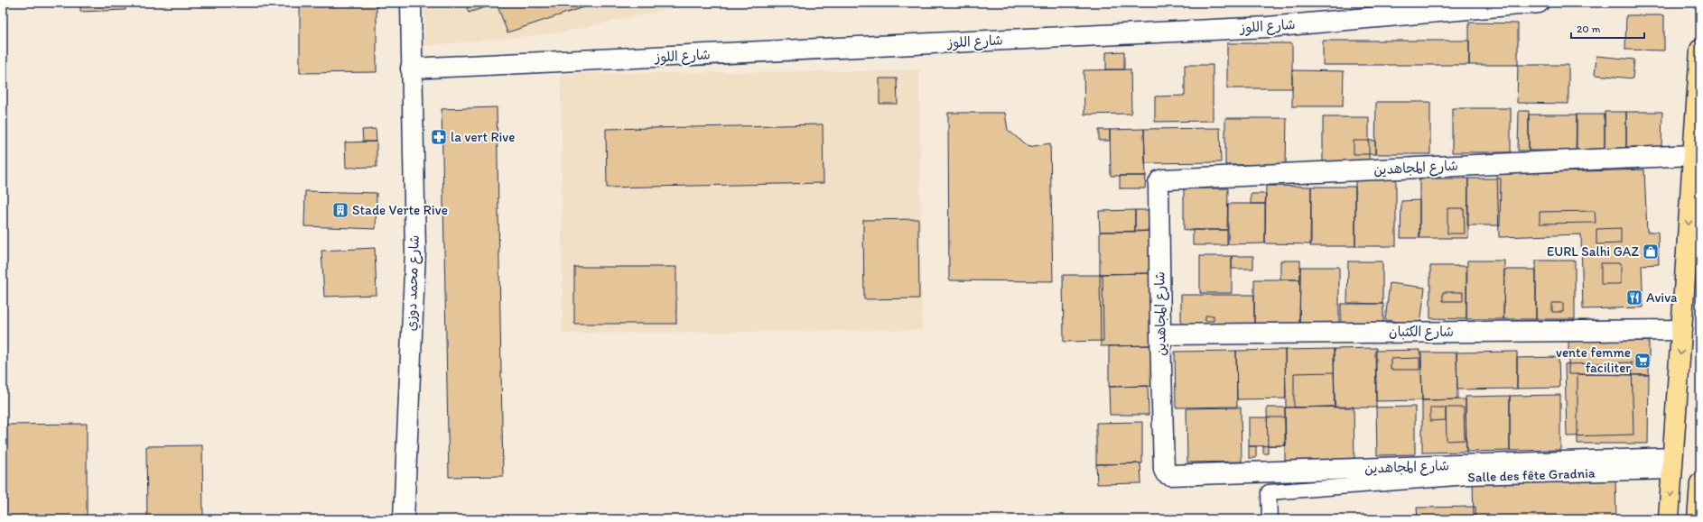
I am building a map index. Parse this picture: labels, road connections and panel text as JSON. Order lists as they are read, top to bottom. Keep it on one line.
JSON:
{"streets":{"street":["شارع اللوز","شارع المجاهدين","شارع محمد دوزي","شارع الكثبان"],"lane":["Salle des fête Gradnia"]},"crossings":[["شارع اللوز","شارع محمد دوزي"],["شارع المجاهدين","شارع الكثبان"],["شارع المجاهدين","Salle des fête Gradnia"]],"places":{"pharmacy":["la vert Rive"],"building":["Stade Verte Rive"],"shop":["EURL Salhi GAZ"],"restaurant":["Aviva"],"supermarket":["vente femme faciliter"]},"scale_bar":"20 m"}
